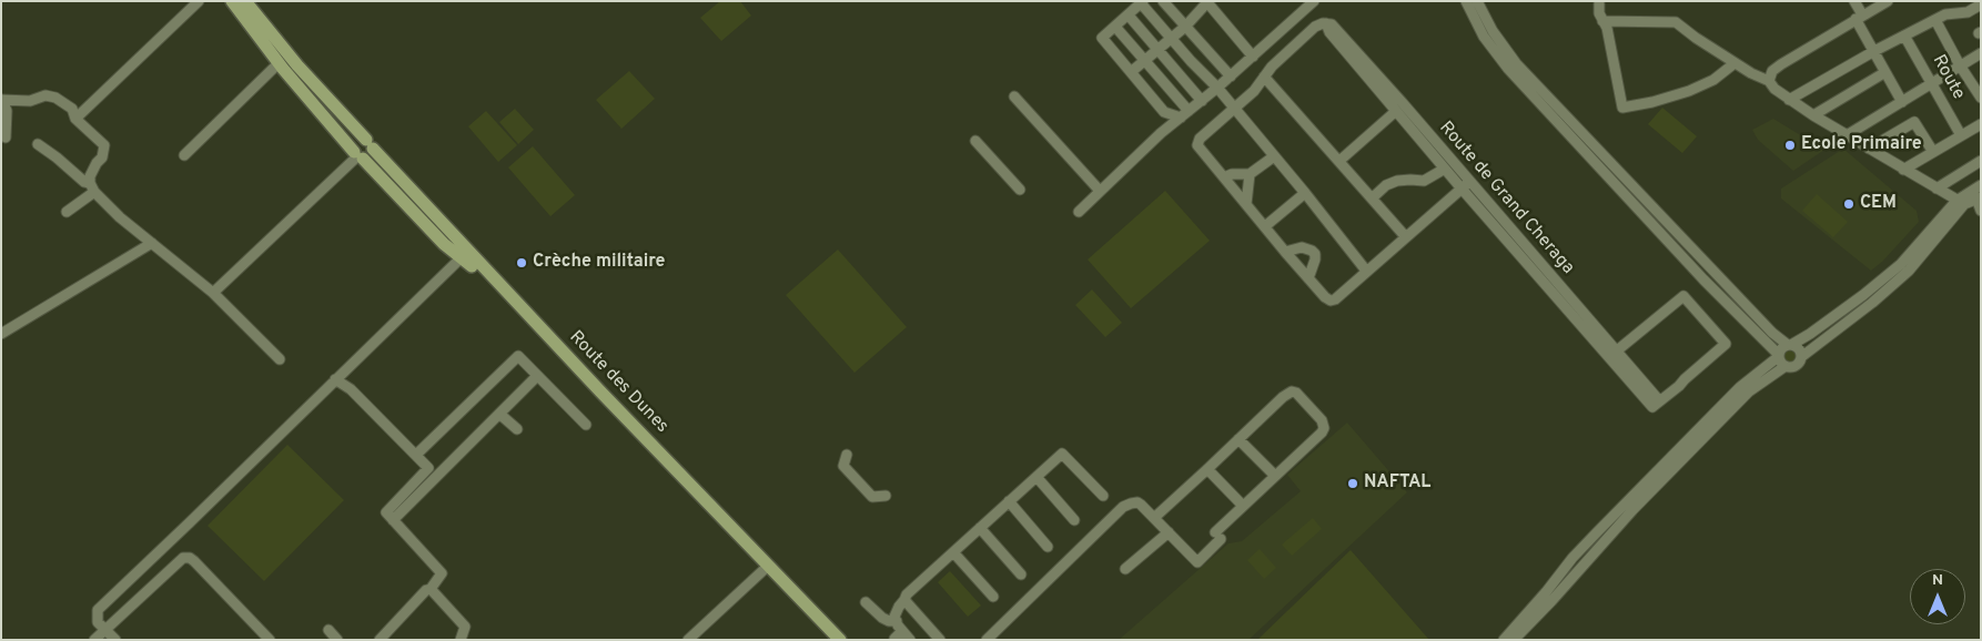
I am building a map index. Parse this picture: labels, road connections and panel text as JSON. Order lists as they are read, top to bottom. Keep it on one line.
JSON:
{"streets":{"main road":["Route des Dunes"],"street":["Route","Route de Grand Cheraga"]},"places":["Ecole Primaire","CEM","Crèche militaire","NAFTAL"],"north":"top"}
